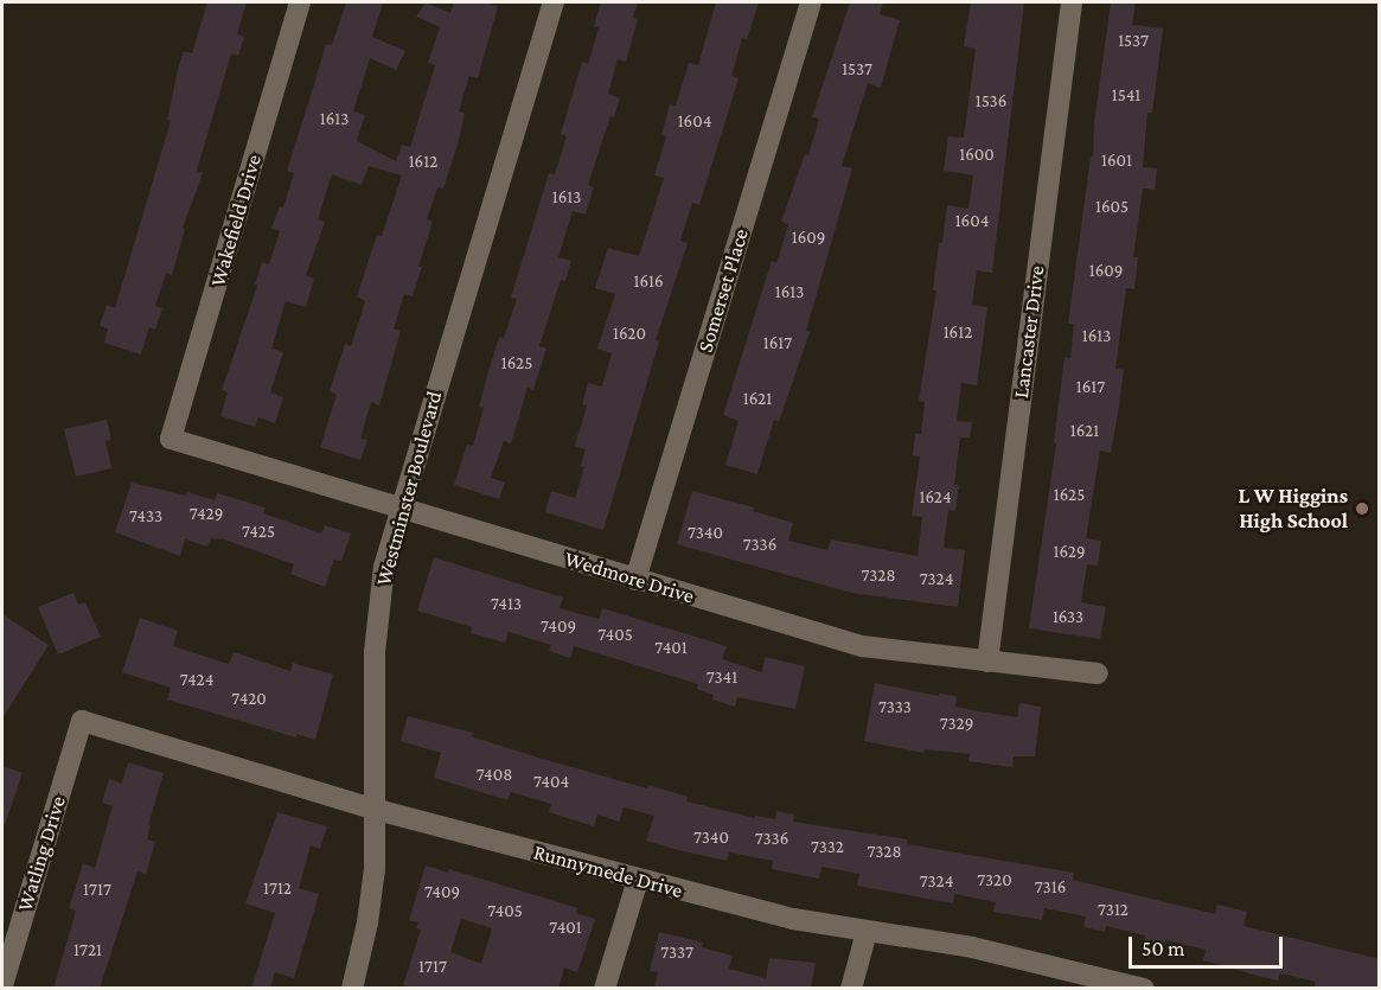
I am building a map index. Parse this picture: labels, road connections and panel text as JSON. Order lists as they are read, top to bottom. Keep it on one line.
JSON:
{"streets":{"street":["Wakefield Drive","Somerset Place","Lancaster Drive","Westminster Boulevard","Wedmore Drive","Watling Drive","Runnymede Drive"]},"crossings":[["Wakefield Drive","Wedmore Drive"],["Somerset Place","Wedmore Drive"],["Lancaster Drive","Wedmore Drive"],["Westminster Boulevard","Wedmore Drive"],["Westminster Boulevard","Runnymede Drive"],["Watling Drive","Runnymede Drive"]],"places":["L W Higgins High School"],"house_numbers":["1537","1537","1541","1536","1613","1604","1600","1601","1612","1613","1605","1604","1609","1609","1616","1613","1612","1620","1613","1617","1625","1617","1621","1621","1625","1624","7429","7433","7425","7340","7336","1629","7328","7324","7413","1633","7409","7405","7401","7341","7424","7420","7333","7329","7408","7404","7340","7336","7332","7328","7320","7324","7316","1712","1717","7409","7312","7405","7401","1721","7337","1717"],"scale_bar":"50 m"}
